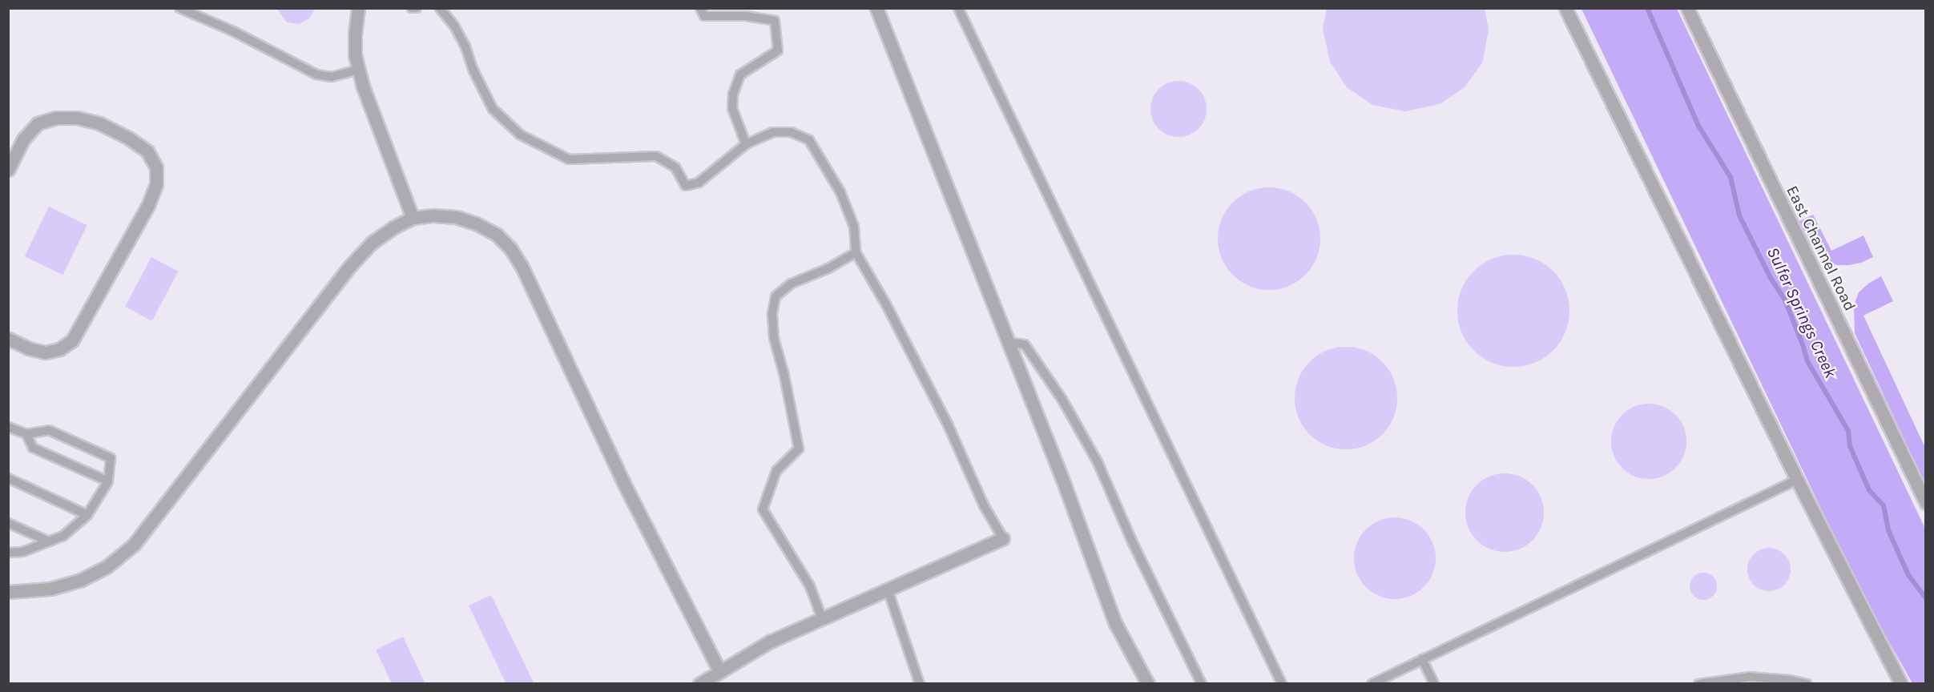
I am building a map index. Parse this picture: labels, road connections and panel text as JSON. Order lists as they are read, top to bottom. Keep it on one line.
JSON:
{"streets":{"street":["East Channel Road"]},"water":["Sulfer Springs Creek"]}
